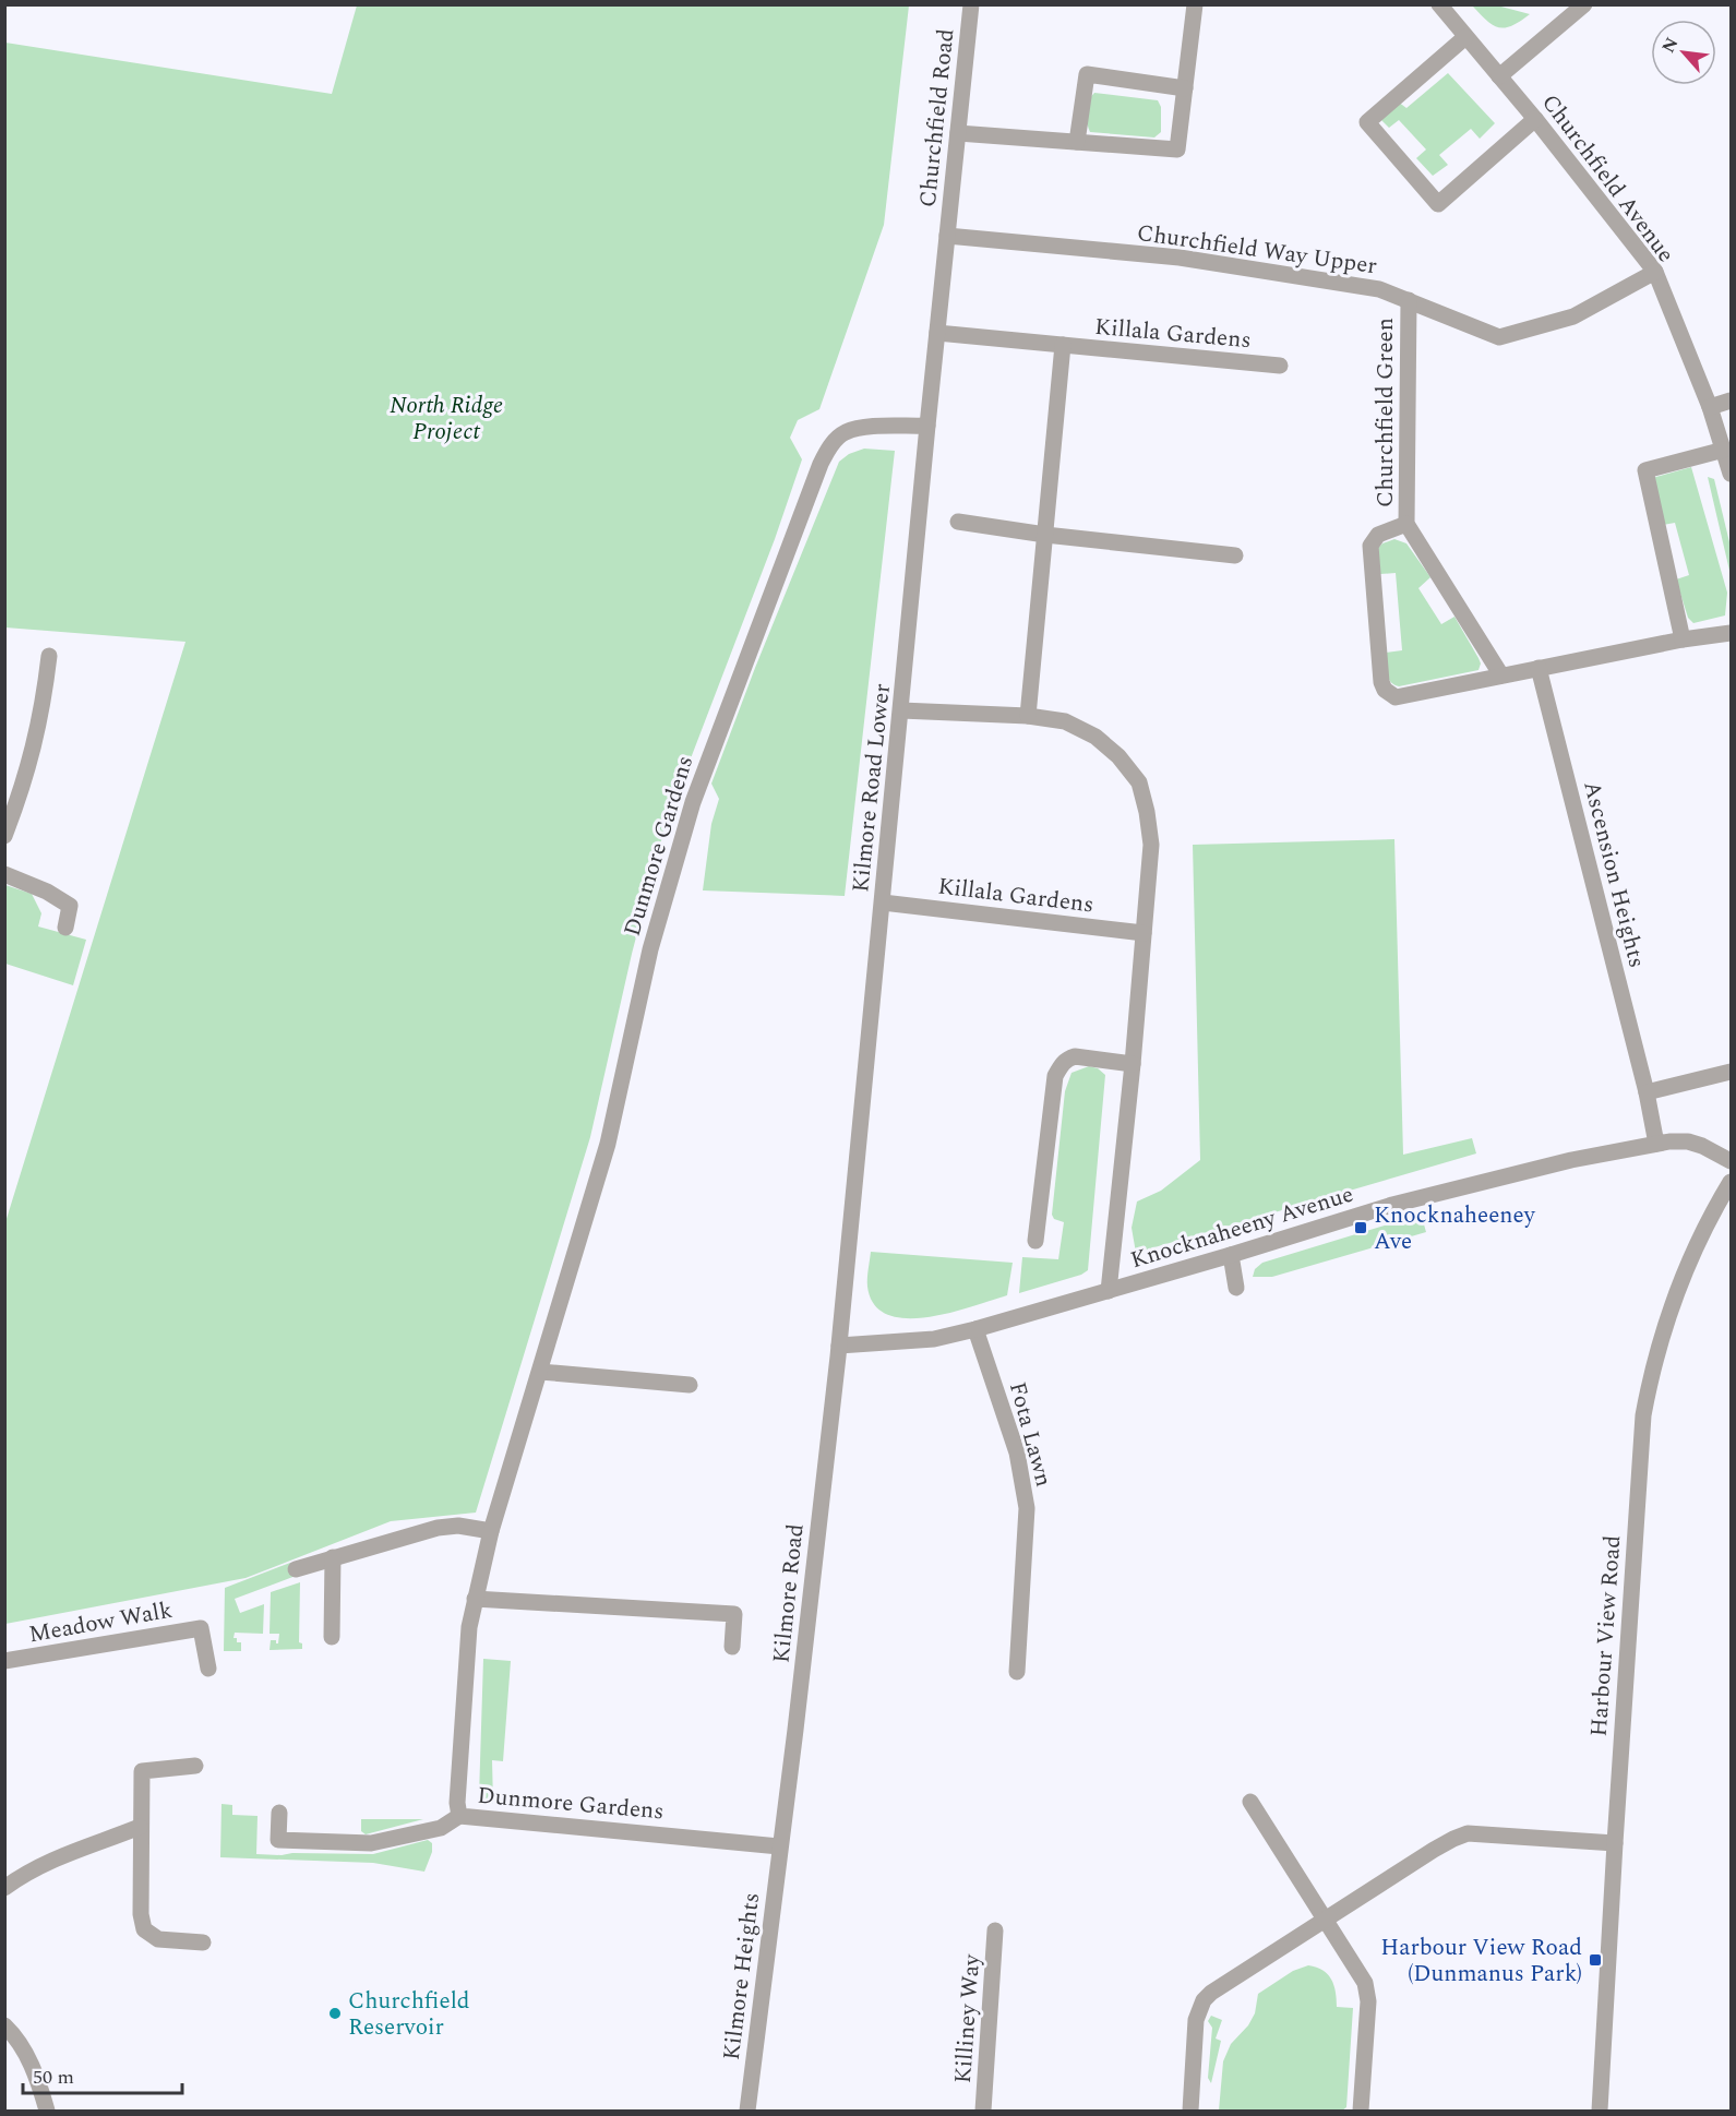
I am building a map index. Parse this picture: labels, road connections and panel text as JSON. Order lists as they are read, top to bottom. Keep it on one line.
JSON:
{"streets":{"street":["Churchfield Road","Churchfield Avenue","Churchfield Way Upper","Killala Gardens","Churchfield Green","Kilmore Road Lower","Dunmore Gardens","Ascension Heights","Knocknaheeny Avenue","Fota Lawn","Kilmore Road","Meadow Walk","Harbour View Road","Kilmore Heights","Killiney Way"]},"crossings":[["Churchfield Road","Churchfield Way Upper"],["Churchfield Road","Kilmore Road Lower"],["Churchfield Avenue","Churchfield Way Upper"],["Churchfield Way Upper","Churchfield Green"],["Churchfield Way Upper","Kilmore Road Lower"],["Killala Gardens","Kilmore Road Lower"],["Churchfield Green","Ascension Heights"],["Kilmore Road Lower","Dunmore Gardens"],["Kilmore Road Lower","Knocknaheeny Avenue"],["Kilmore Road Lower","Kilmore Road"],["Dunmore Gardens","Kilmore Road"],["Dunmore Gardens","Kilmore Heights"],["Ascension Heights","Knocknaheeny Avenue"],["Knocknaheeny Avenue","Fota Lawn"],["Knocknaheeny Avenue","Kilmore Road"],["Kilmore Road","Kilmore Heights"]],"parks":["North Ridge Project"],"places":{"transit":["Knocknaheeney Ave","Harbour View Road (Dunmanus Park)"],"other":["Churchfield Reservoir"]},"scale_bar":"50 m","north":"top left"}
